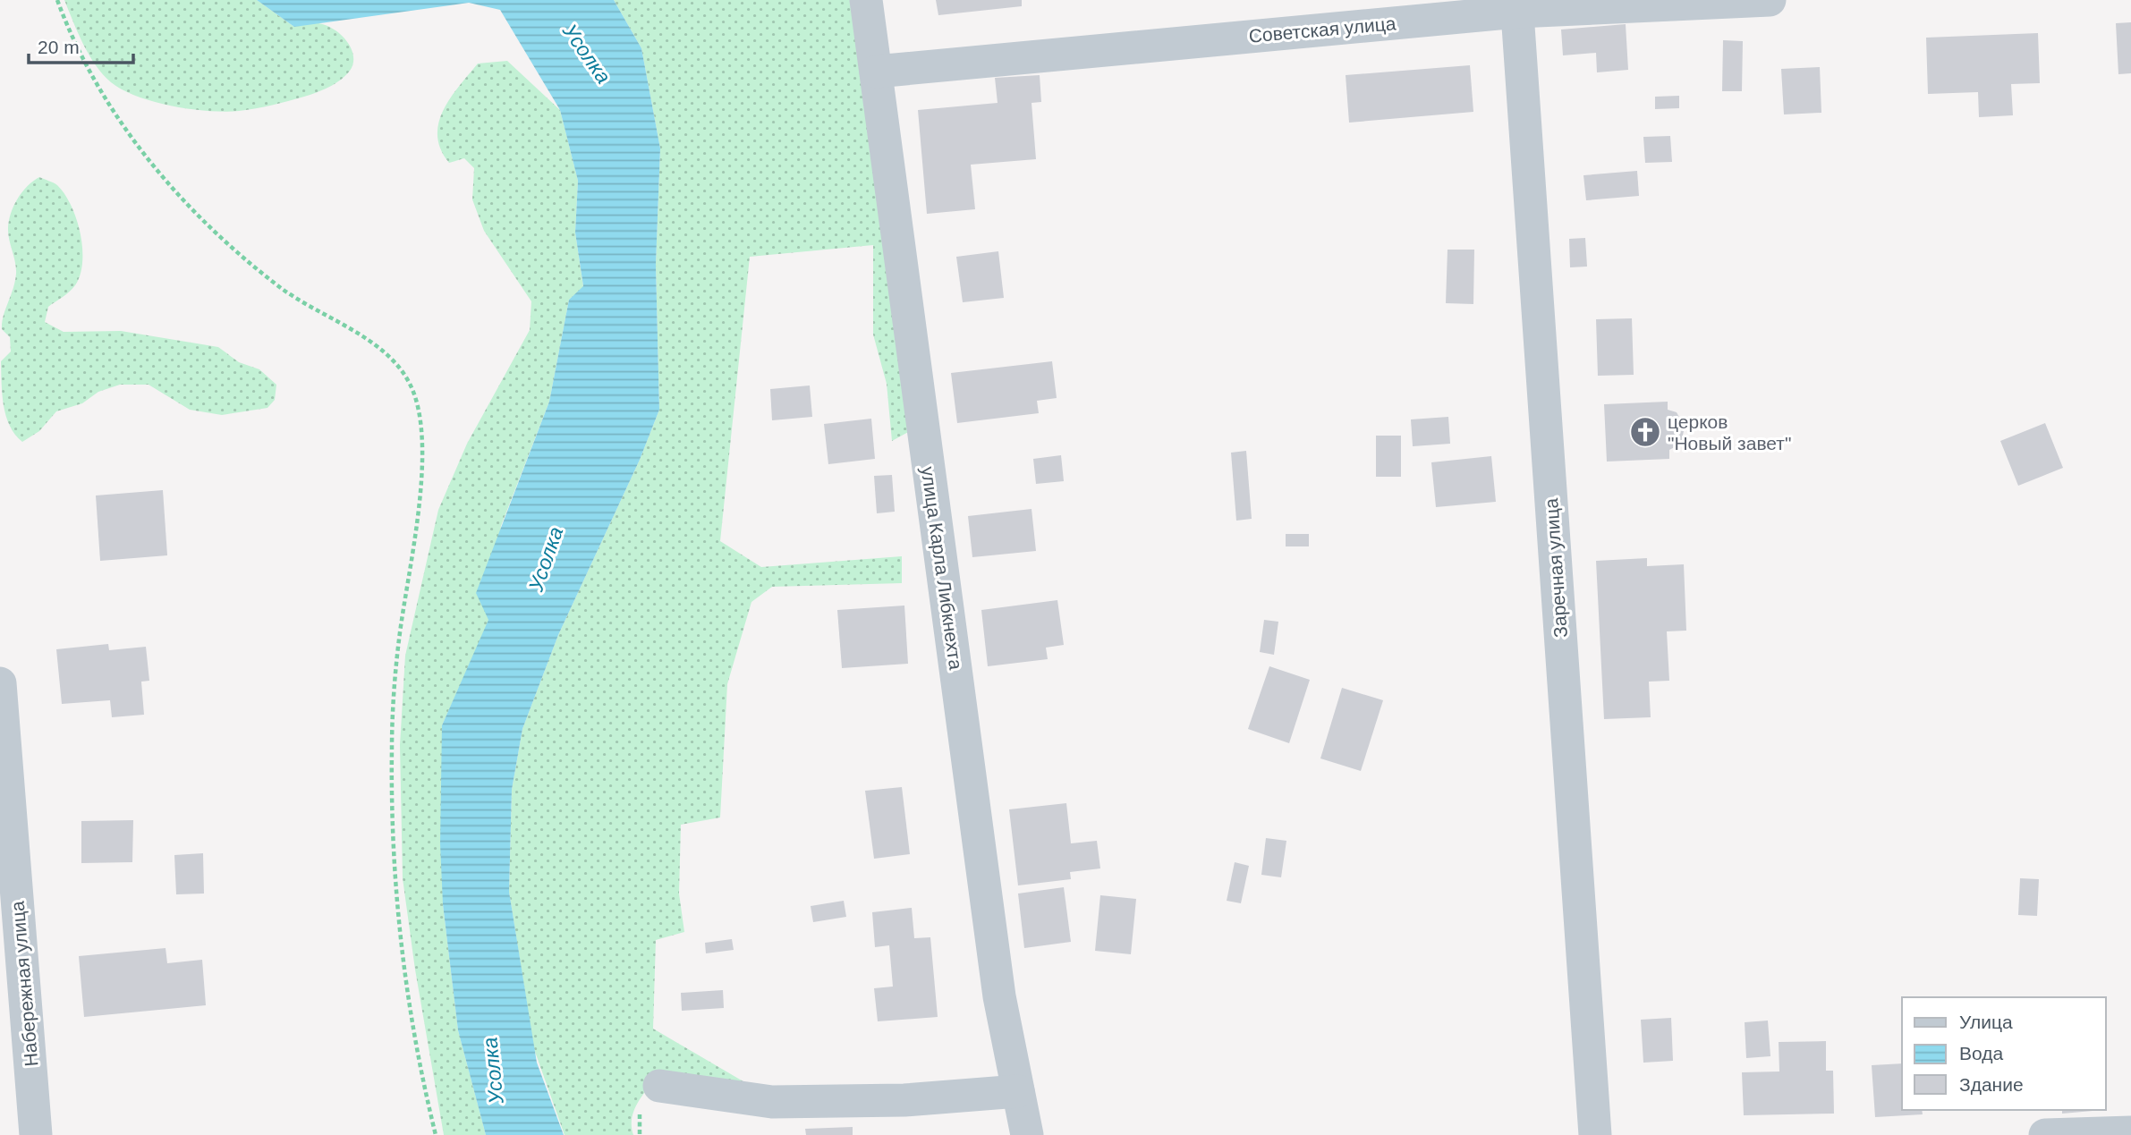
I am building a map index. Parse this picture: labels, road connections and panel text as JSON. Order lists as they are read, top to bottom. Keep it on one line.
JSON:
{"streets":{"street":["Советская улица","улица Карла Либкнехта","Заречная улица","Набережная улица"]},"crossings":[["Советская улица","улица Карла Либкнехта"],["Советская улица","Заречная улица"]],"water":["Усолка"],"places":{"church":["церков \"Новый завет\""]},"legend":["Улица","Вода","Здание"],"scale_bar":"20 m"}
